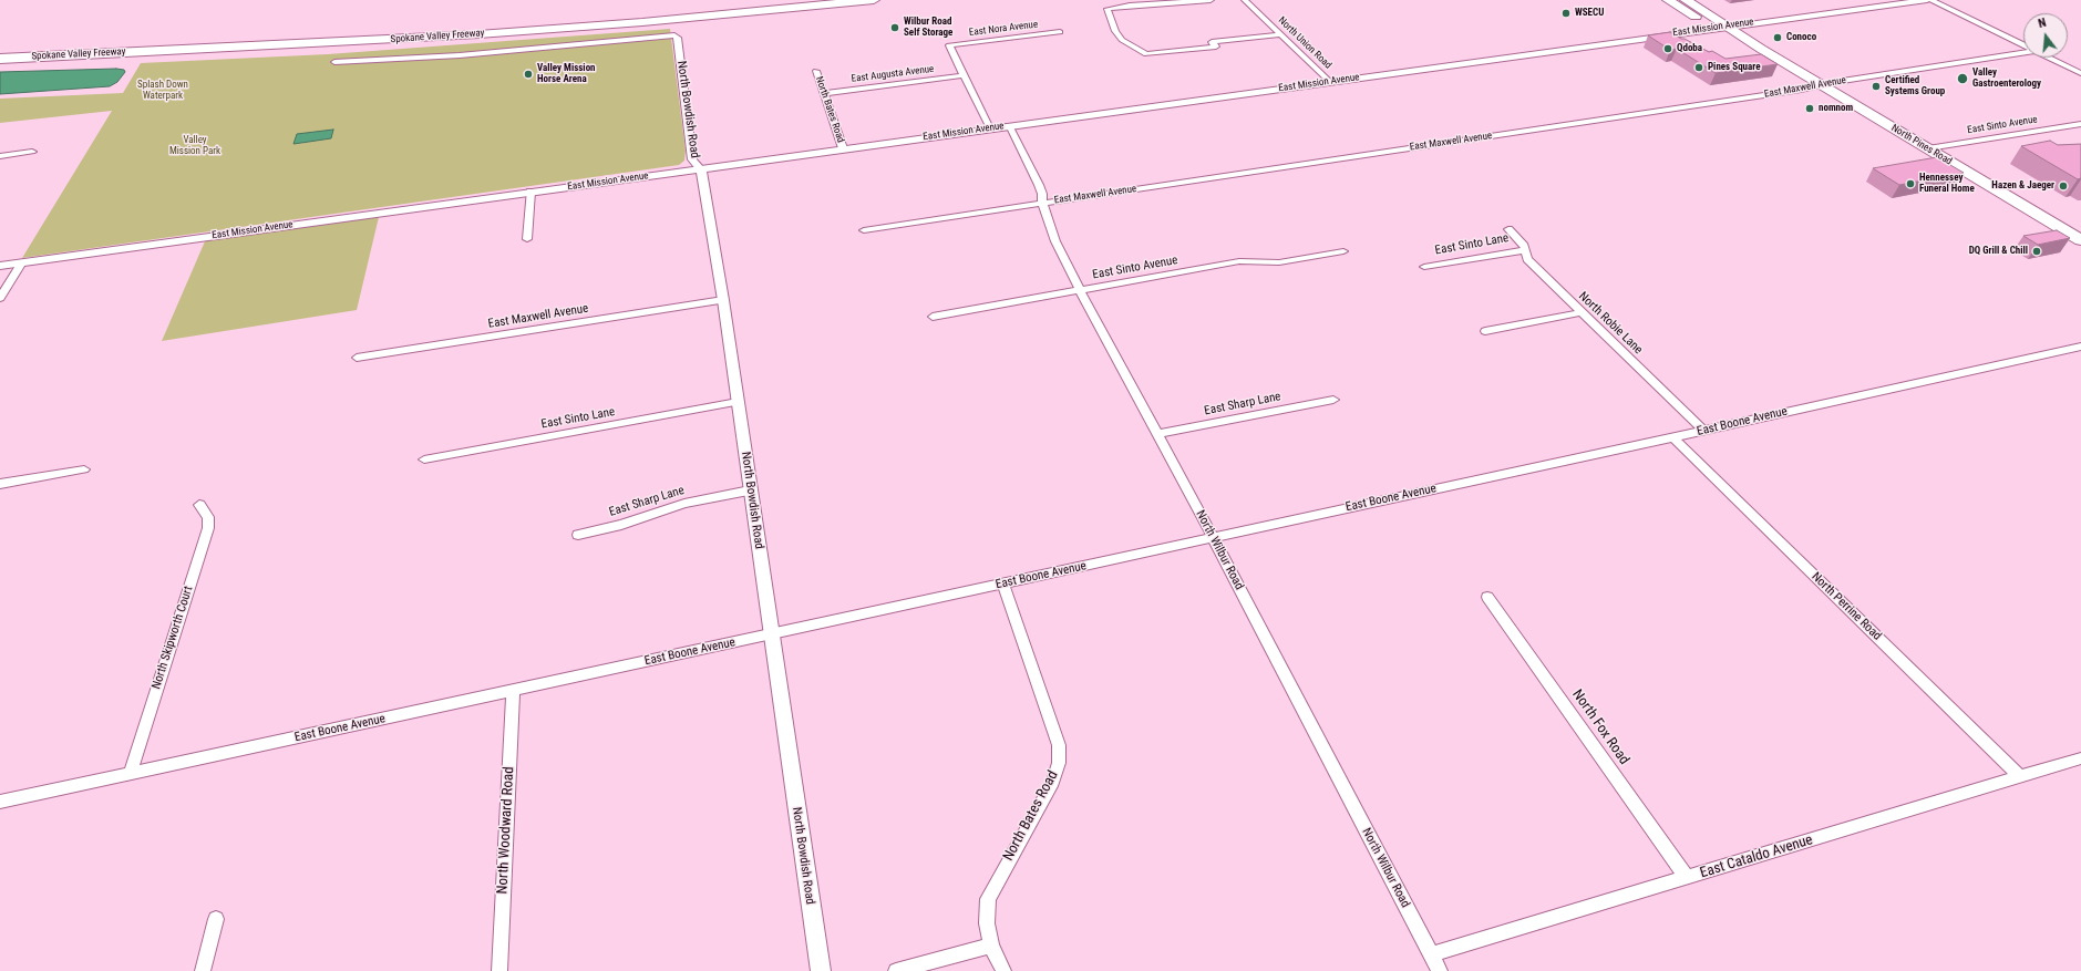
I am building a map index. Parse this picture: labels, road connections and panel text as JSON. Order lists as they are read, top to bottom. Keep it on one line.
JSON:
{"streets":{"highway":["Spokane Valley Freeway"],"main road":["North Pines Road"],"street":["East Mission Avenue","East Nora Avenue","North Union Road","East Augusta Avenue","East Maxwell Avenue","North Bowdish Road","North Bates Road","East Sinto Avenue","East Sinto Lane","North Robie Lane","East Sharp Lane","East Boone Avenue","North Wilbur Road","North Perrine Road","North Skipworth Court","North Fox Road","North Woodward Road","East Cataldo Avenue"]},"crossings":[["East Mission Avenue","North Union Road"],["East Mission Avenue","North Bowdish Road"],["East Mission Avenue","North Bates Road"],["East Mission Avenue","North Pines Road"],["East Mission Avenue","North Wilbur Road"],["East Nora Avenue","East Augusta Avenue"],["East Augusta Avenue","North Bates Road"],["East Maxwell Avenue","North Bowdish Road"],["East Maxwell Avenue","North Pines Road"],["East Maxwell Avenue","North Wilbur Road"],["North Bowdish Road","East Sinto Lane"],["North Bowdish Road","East Sharp Lane"],["North Bowdish Road","East Boone Avenue"],["North Bates Road","East Boone Avenue"],["East Sinto Avenue","North Pines Road"],["East Sinto Avenue","North Wilbur Road"],["East Sinto Lane","North Robie Lane"],["North Robie Lane","East Boone Avenue"],["East Sharp Lane","North Wilbur Road"],["East Boone Avenue","North Wilbur Road"],["East Boone Avenue","North Perrine Road"],["East Boone Avenue","North Skipworth Court"],["East Boone Avenue","North Woodward Road"],["North Wilbur Road","East Cataldo Avenue"],["North Perrine Road","East Cataldo Avenue"],["North Fox Road","East Cataldo Avenue"]],"parks":["Splash Down Waterpark","Valley Mission Park"],"places":["WSECU","Wilbur Road Self Storage","Conoco","Qdoba","Pines Square","Valley Mission Horse Arena","Valley Gastroenterology","Certified Systems Group","nomnom","Hennessey Funeral Home","Hazen & Jaeger","DQ Grill & Chill"],"north":"top"}
